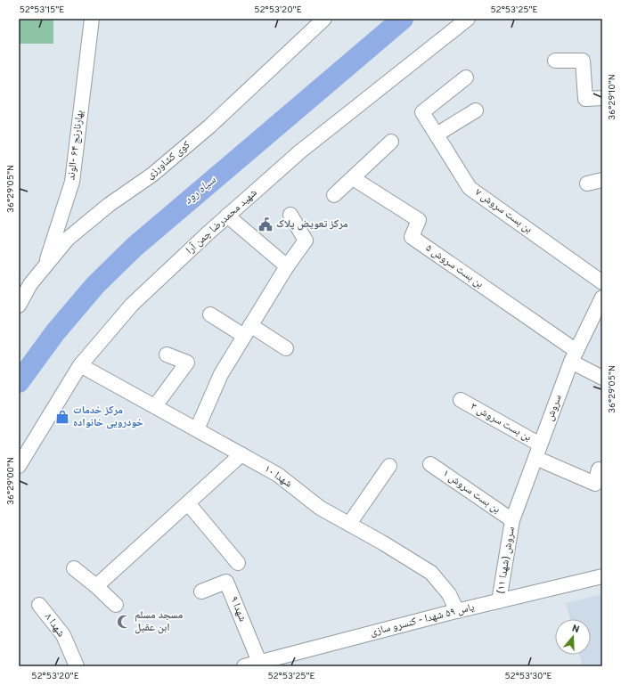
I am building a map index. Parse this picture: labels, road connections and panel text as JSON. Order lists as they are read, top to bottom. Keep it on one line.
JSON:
{"streets":{"street":["بهارنارنج ۶۴ -الوند","کوی کشاورزی","بن بست سروش ۷","شهید محمدرضا چمن آرا","بن بست سروش ۵","سروش","بن بست سروش ۳","شهدا ۱۰","بن بست سروش ۱","سروش (شهدا ۱۱)","شهدا ۹","یاس ۵۹ شهدا - کنسرو سازی","شهدا ۸"]},"crossings":[["بهارنارنج ۶۴ -الوند","کوی کشاورزی"],["شهید محمدرضا چمن آرا","شهدا ۱۰"],["بن بست سروش ۵","سروش"],["سروش","بن بست سروش ۳"],["سروش","بن بست سروش ۱"],["سروش","سروش (شهدا ۱۱)"],["شهدا ۱۰","یاس ۵۹ شهدا - کنسرو سازی"],["بن بست سروش ۱","سروش (شهدا ۱۱)"],["سروش (شهدا ۱۱)","یاس ۵۹ شهدا - کنسرو سازی"],["شهدا ۹","یاس ۵۹ شهدا - کنسرو سازی"]],"water":["سیاه رود"],"places":{"public building":["مرکز تعویض پلاک"],"shop":["مرکز خدمات خودرویی خانواده"],"mosque":["مسجد مسلم ابن عقیل"]},"north":"top","coordinates":["52°53'15\"E","52°53'20\"E","52°53'25\"E","36°29'10\"N","36°29'05\"N","36°29'00\"N","52°53'30\"E"]}
